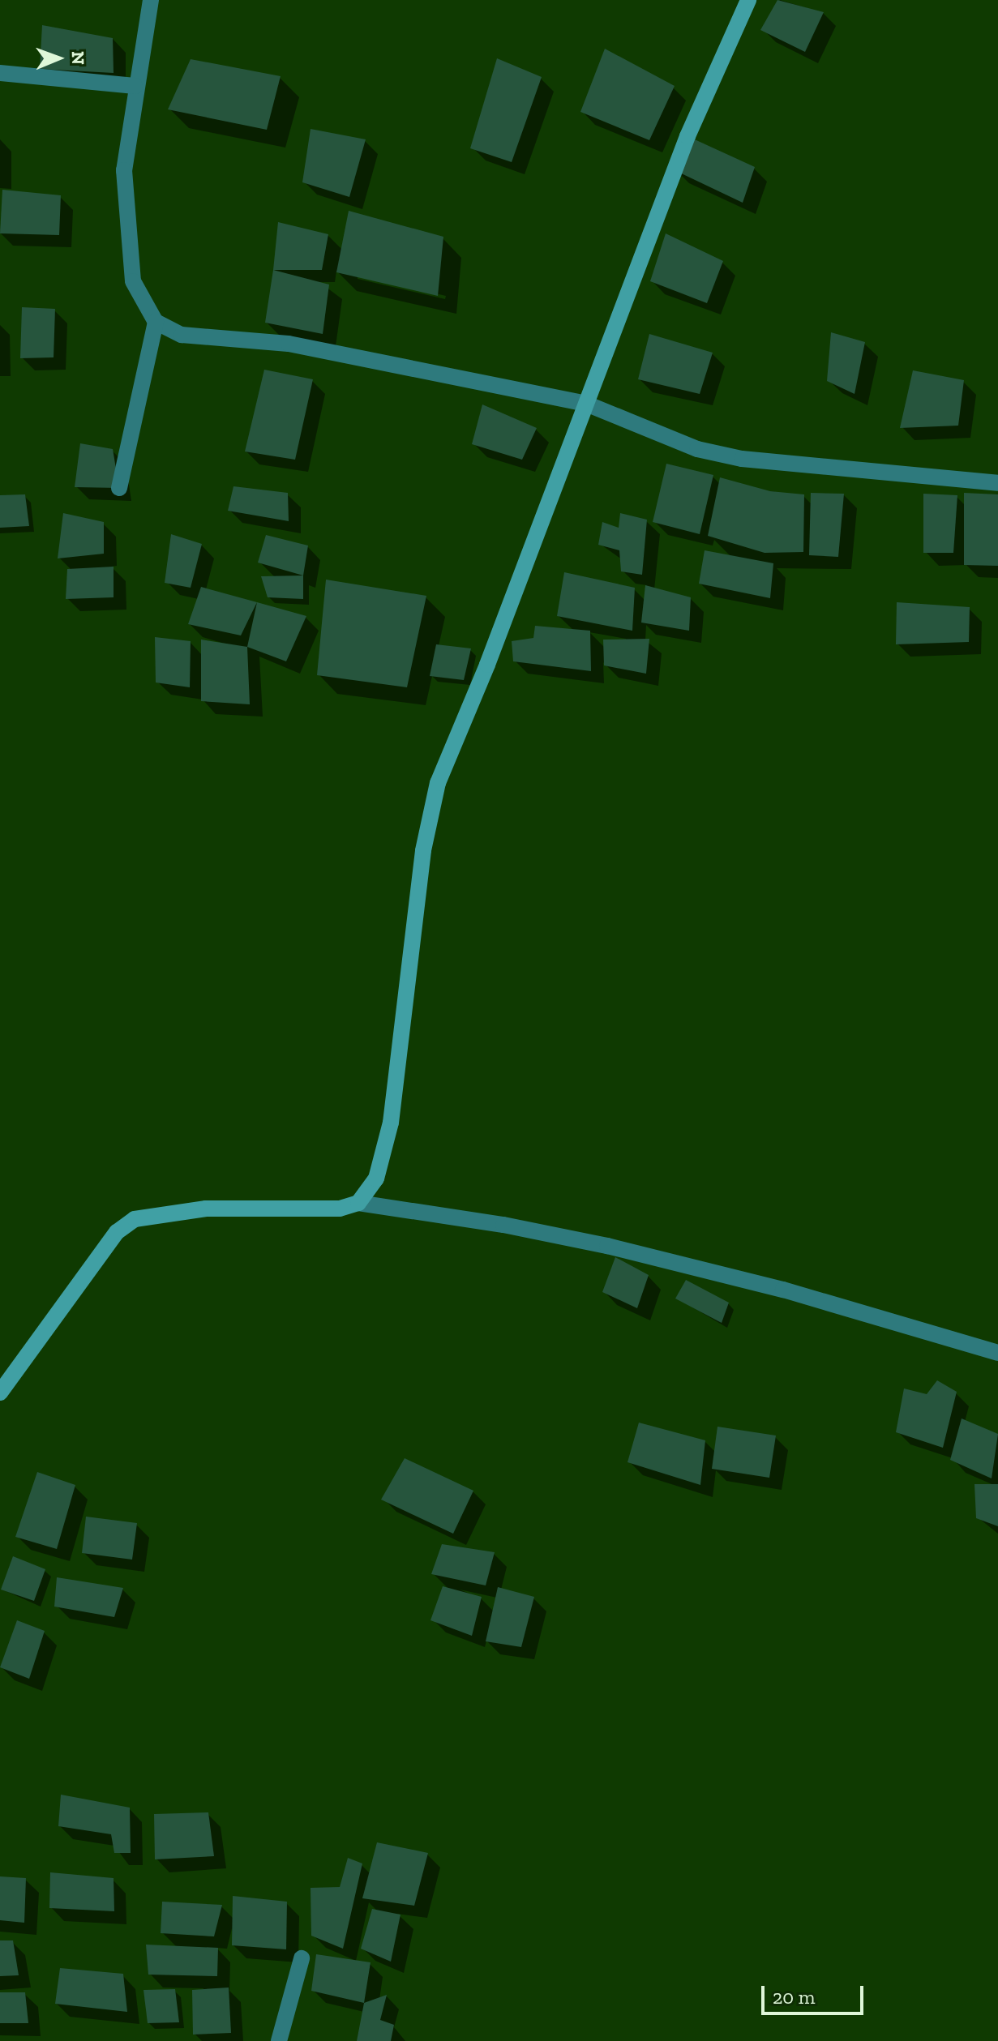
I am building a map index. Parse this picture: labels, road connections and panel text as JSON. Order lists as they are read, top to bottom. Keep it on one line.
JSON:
{"scale_bar":"20 m","north":"right"}
